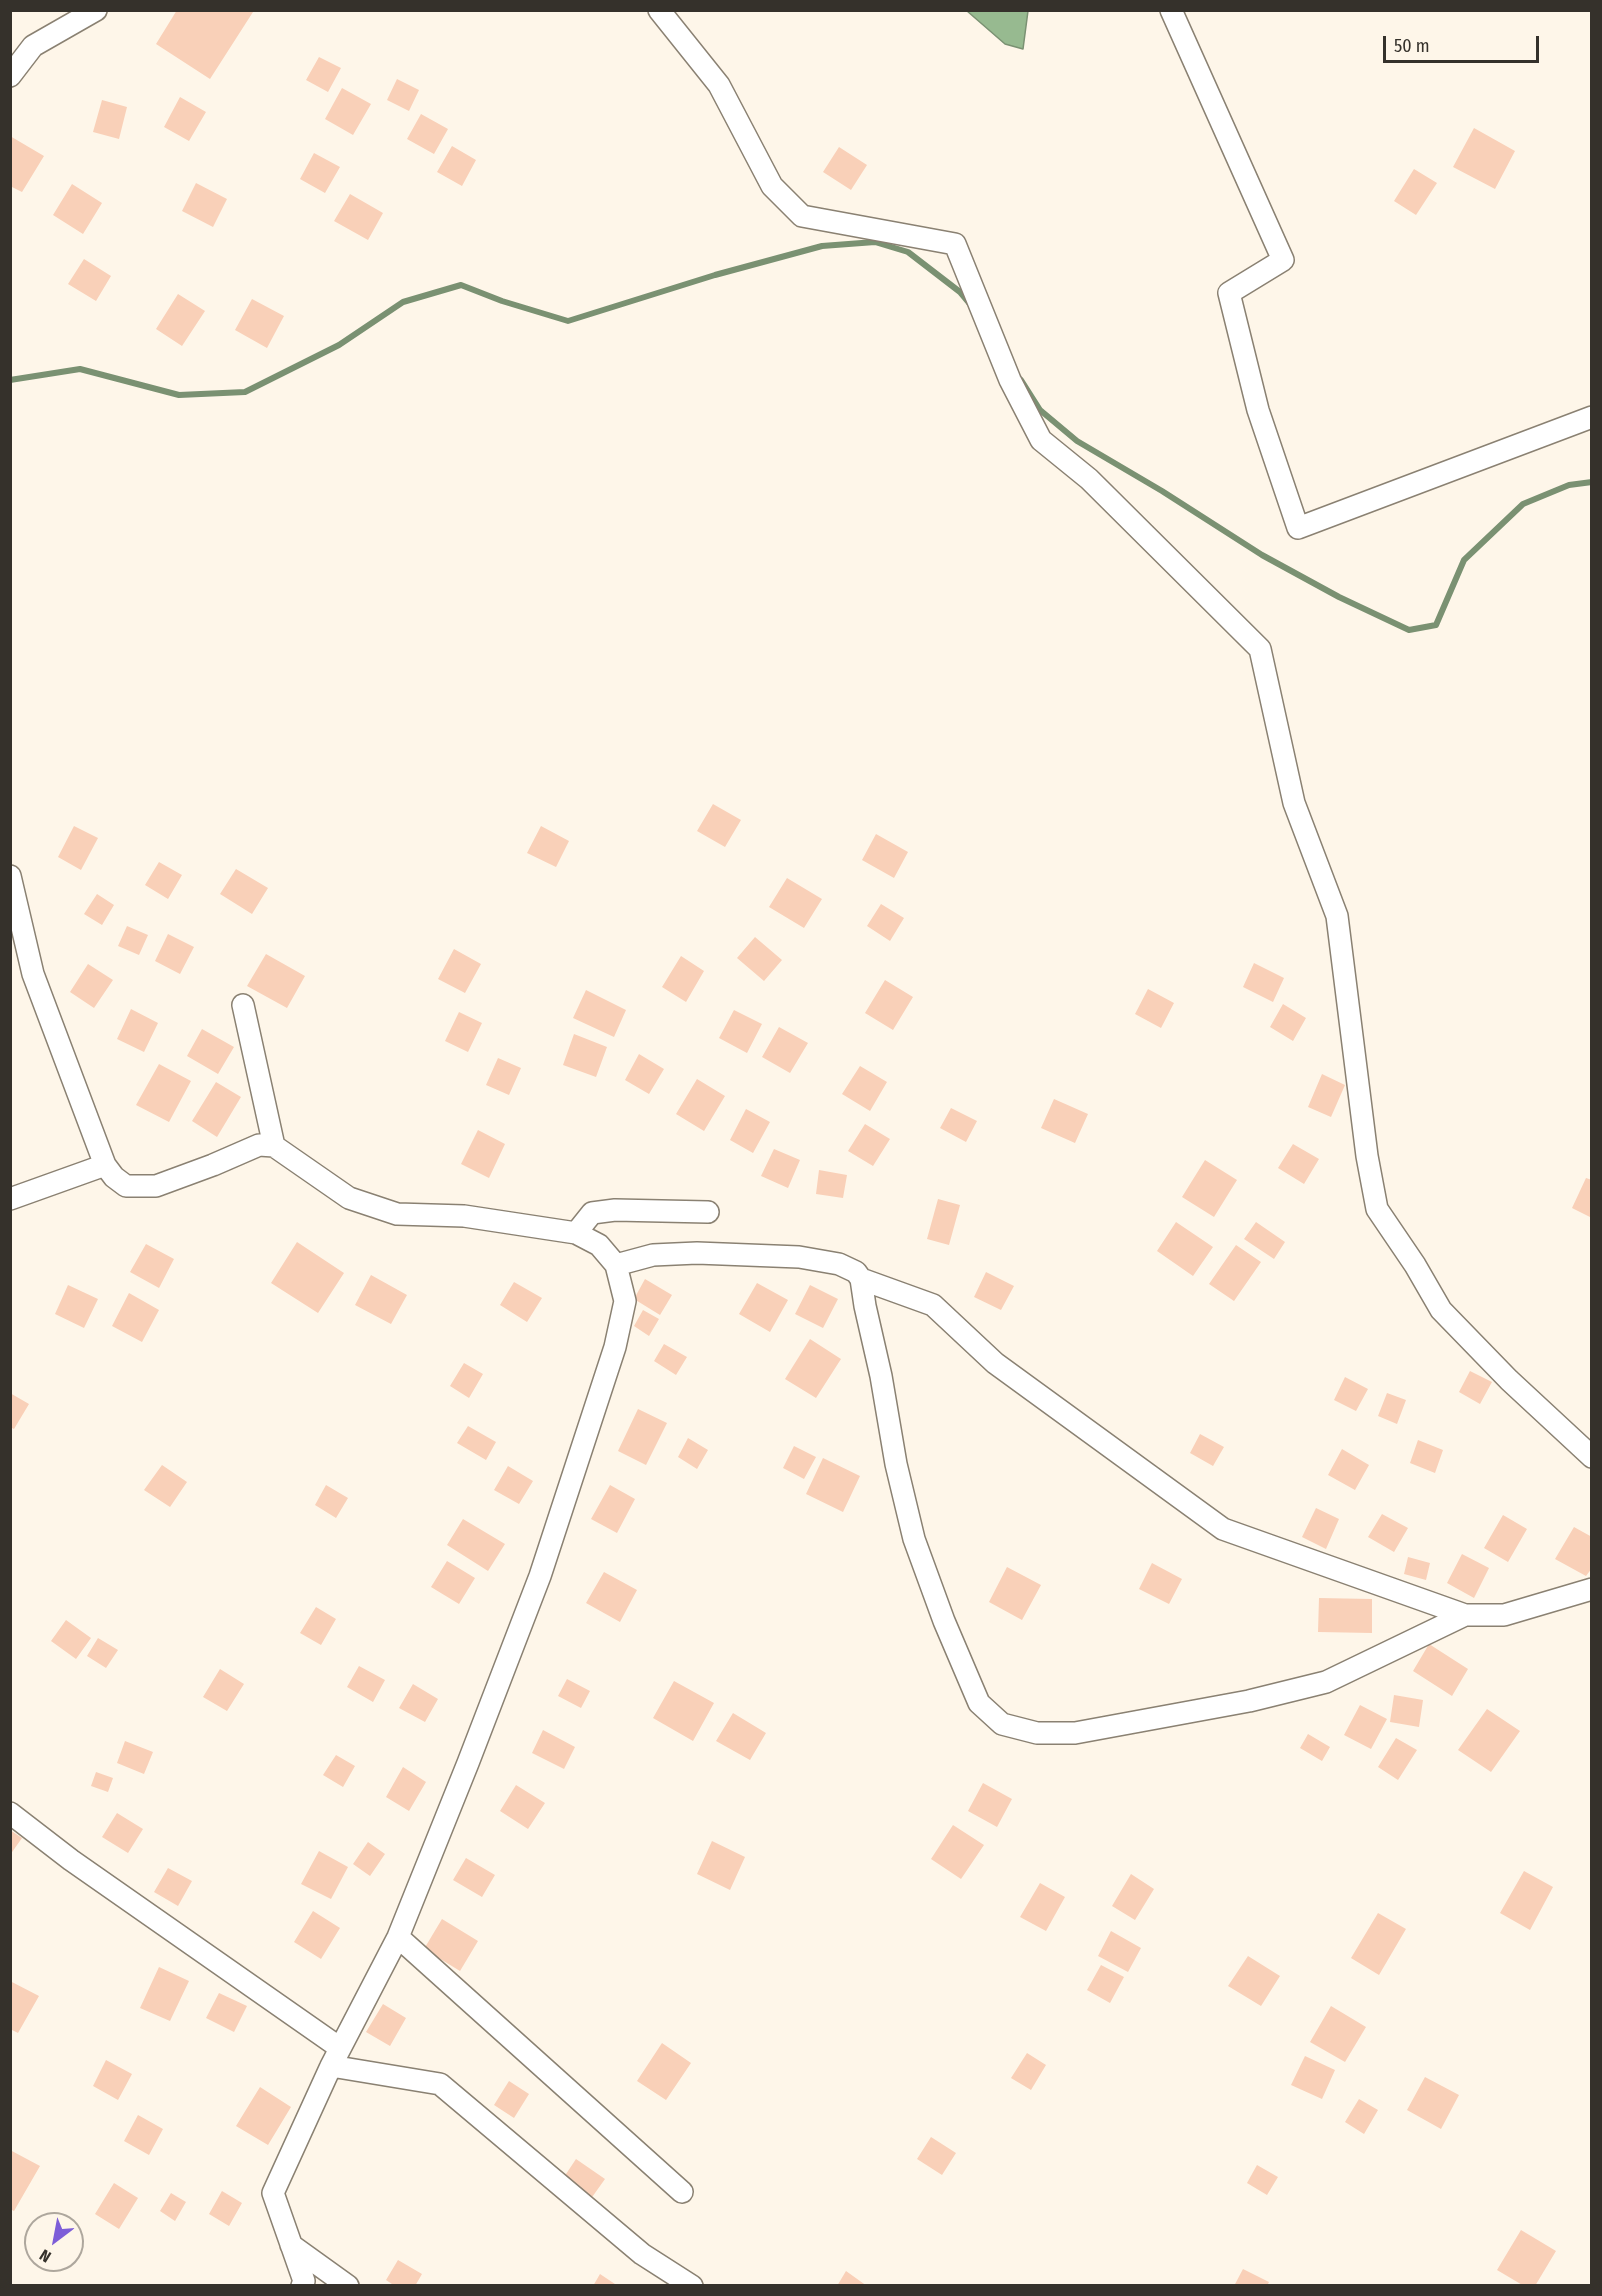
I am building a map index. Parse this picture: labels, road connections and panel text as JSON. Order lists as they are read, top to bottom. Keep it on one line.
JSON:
{"scale_bar":"50 m","north":"bottom left"}
